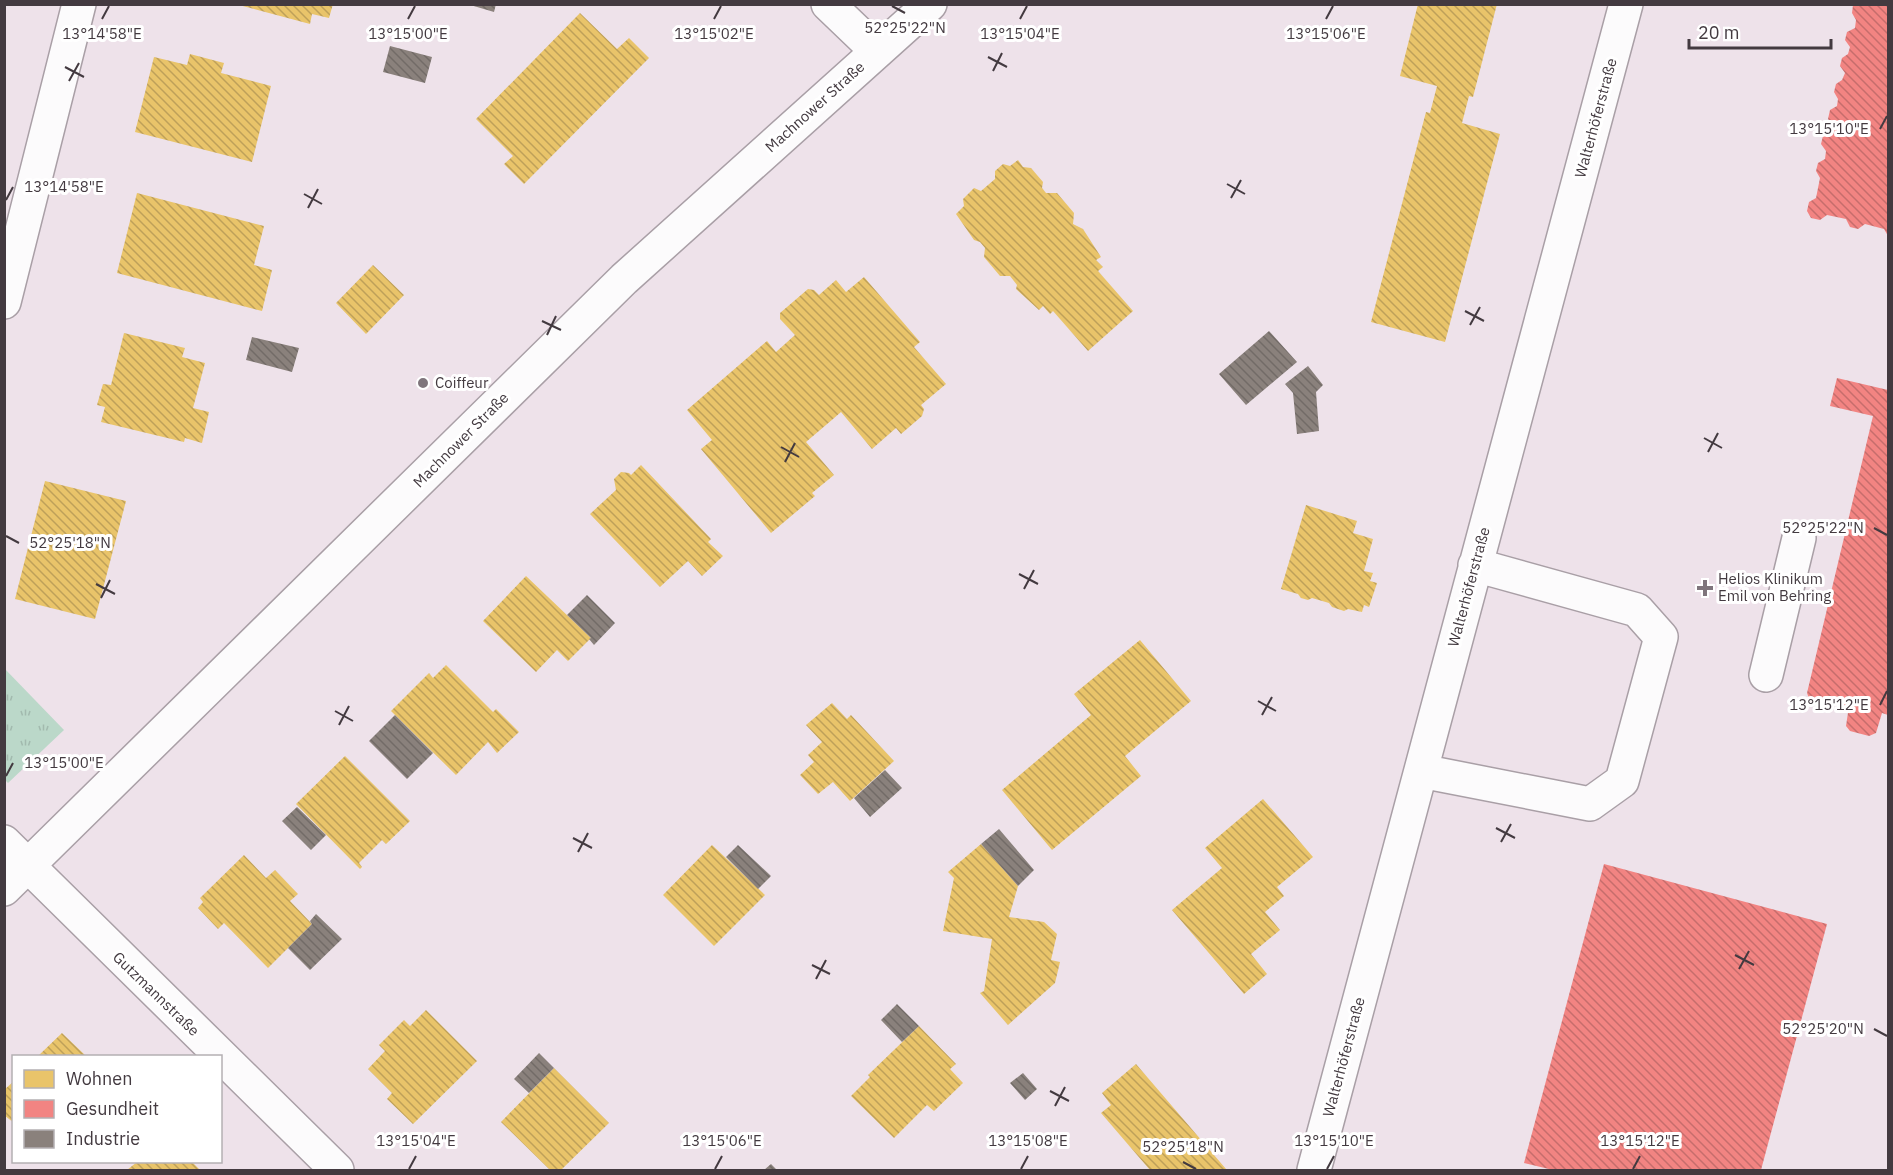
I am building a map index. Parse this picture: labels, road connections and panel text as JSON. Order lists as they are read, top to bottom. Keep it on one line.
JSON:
{"streets":{"street":["Machnower Straße","Walterhöferstraße","Gutzmannstraße"]},"crossings":[["Machnower Straße","Gutzmannstraße"]],"places":{"other":["Coiffeur"],"health":["Helios Klinikum Emil von Behring"]},"legend":["Wohnen","Gesundheit","Industrie"],"scale_bar":"20 m","coordinates":["52°25'22\"N","13°14'58\"E","13°15'00\"E","13°15'02\"E","13°15'04\"E","13°15'06\"E","13°15'10\"E","52°25'18\"N","13°15'12\"E","52°25'20\"N","13°15'08\"E"]}
